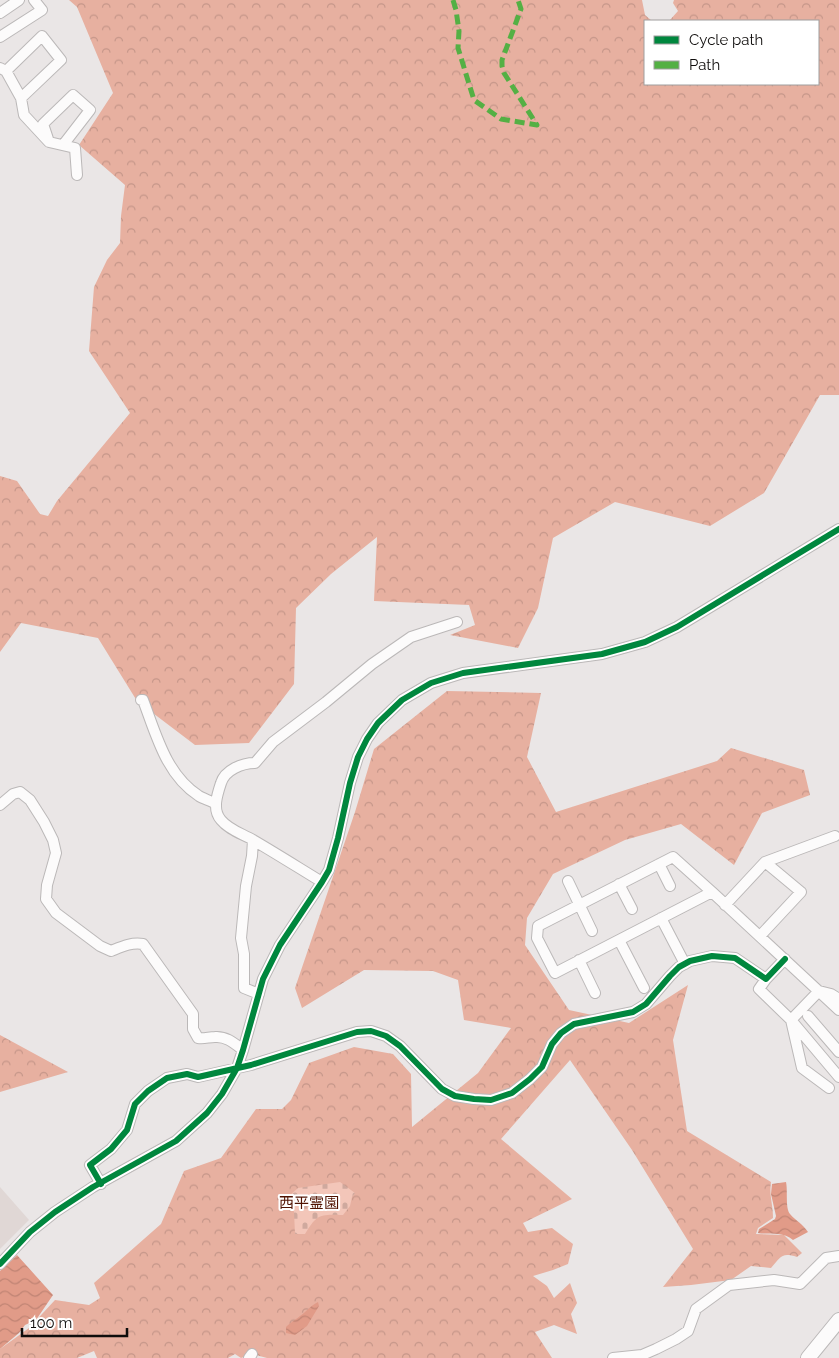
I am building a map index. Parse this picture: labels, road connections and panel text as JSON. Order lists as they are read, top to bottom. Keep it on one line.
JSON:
{"parks":["西平霊園"],"legend":["Cycle path","Path"],"scale_bar":"100 m"}
